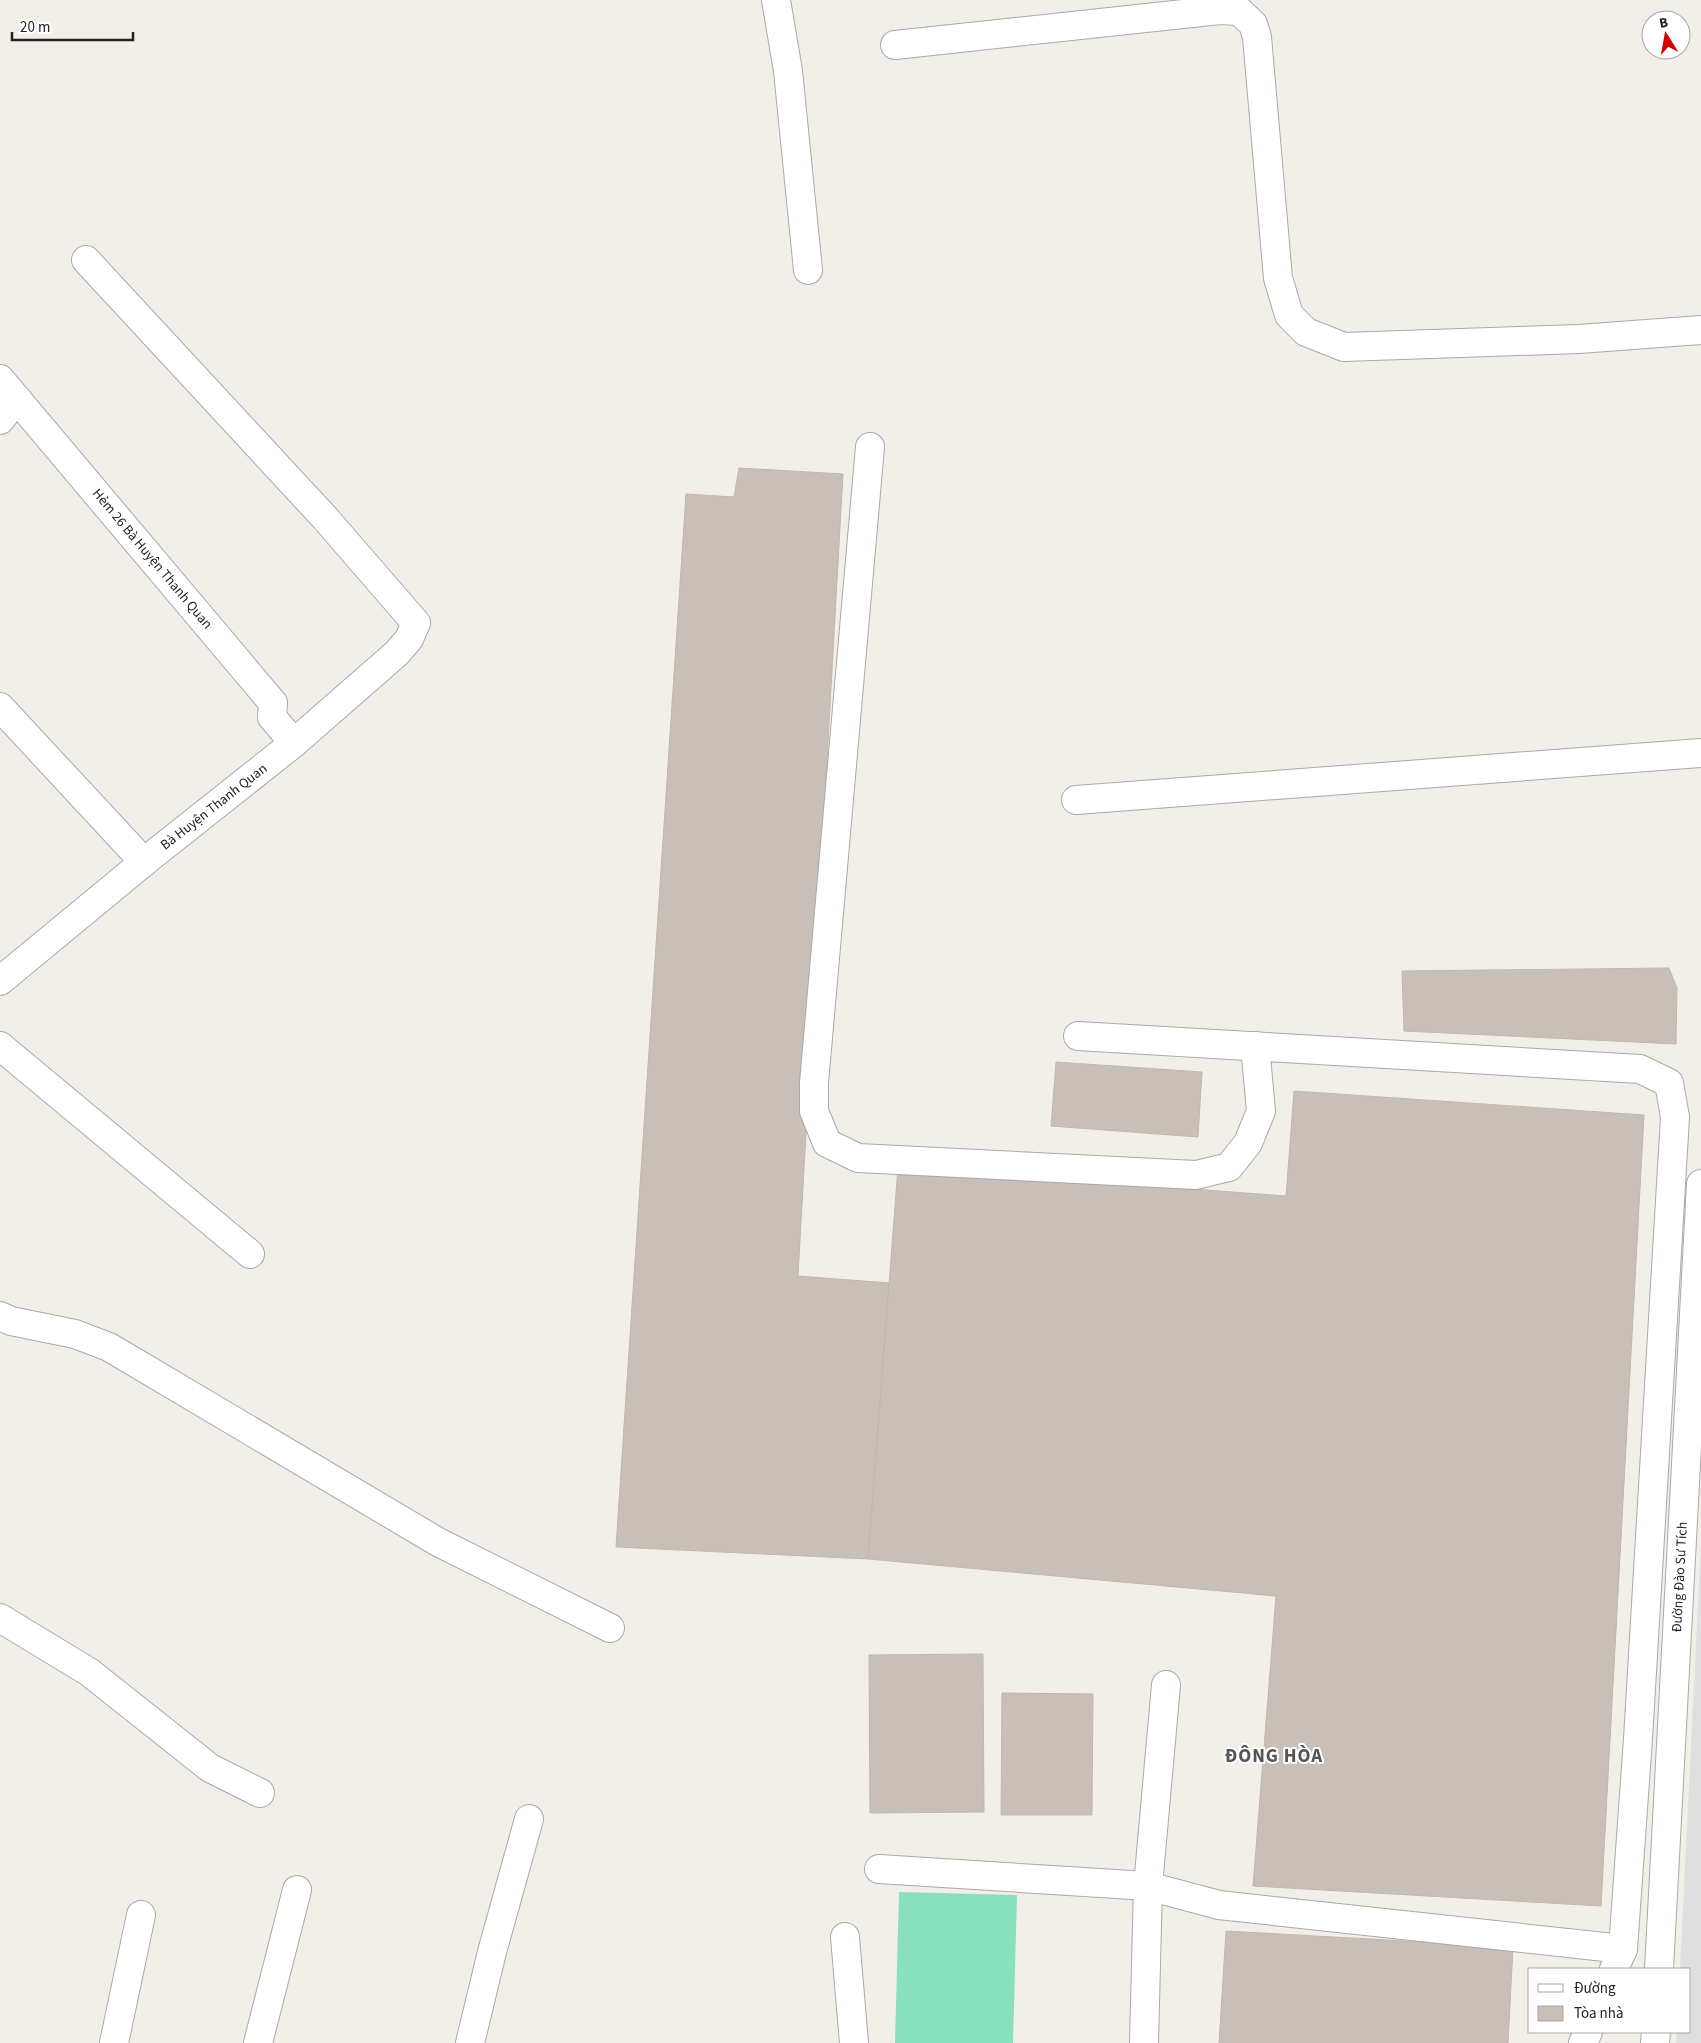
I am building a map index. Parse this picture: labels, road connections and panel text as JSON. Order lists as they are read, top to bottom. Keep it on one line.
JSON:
{"streets":{"street":["Hẻm 26 Bà Huyện Thanh Quan","Bà Huyện Thanh Quan","Đường Đào Sư Tích"]},"crossings":[["Hẻm 26 Bà Huyện Thanh Quan","Bà Huyện Thanh Quan"]],"districts":["ĐÔNG HÒA"],"legend":["Đường","Tòa nhà"],"scale_bar":"20 m","north":"top"}
